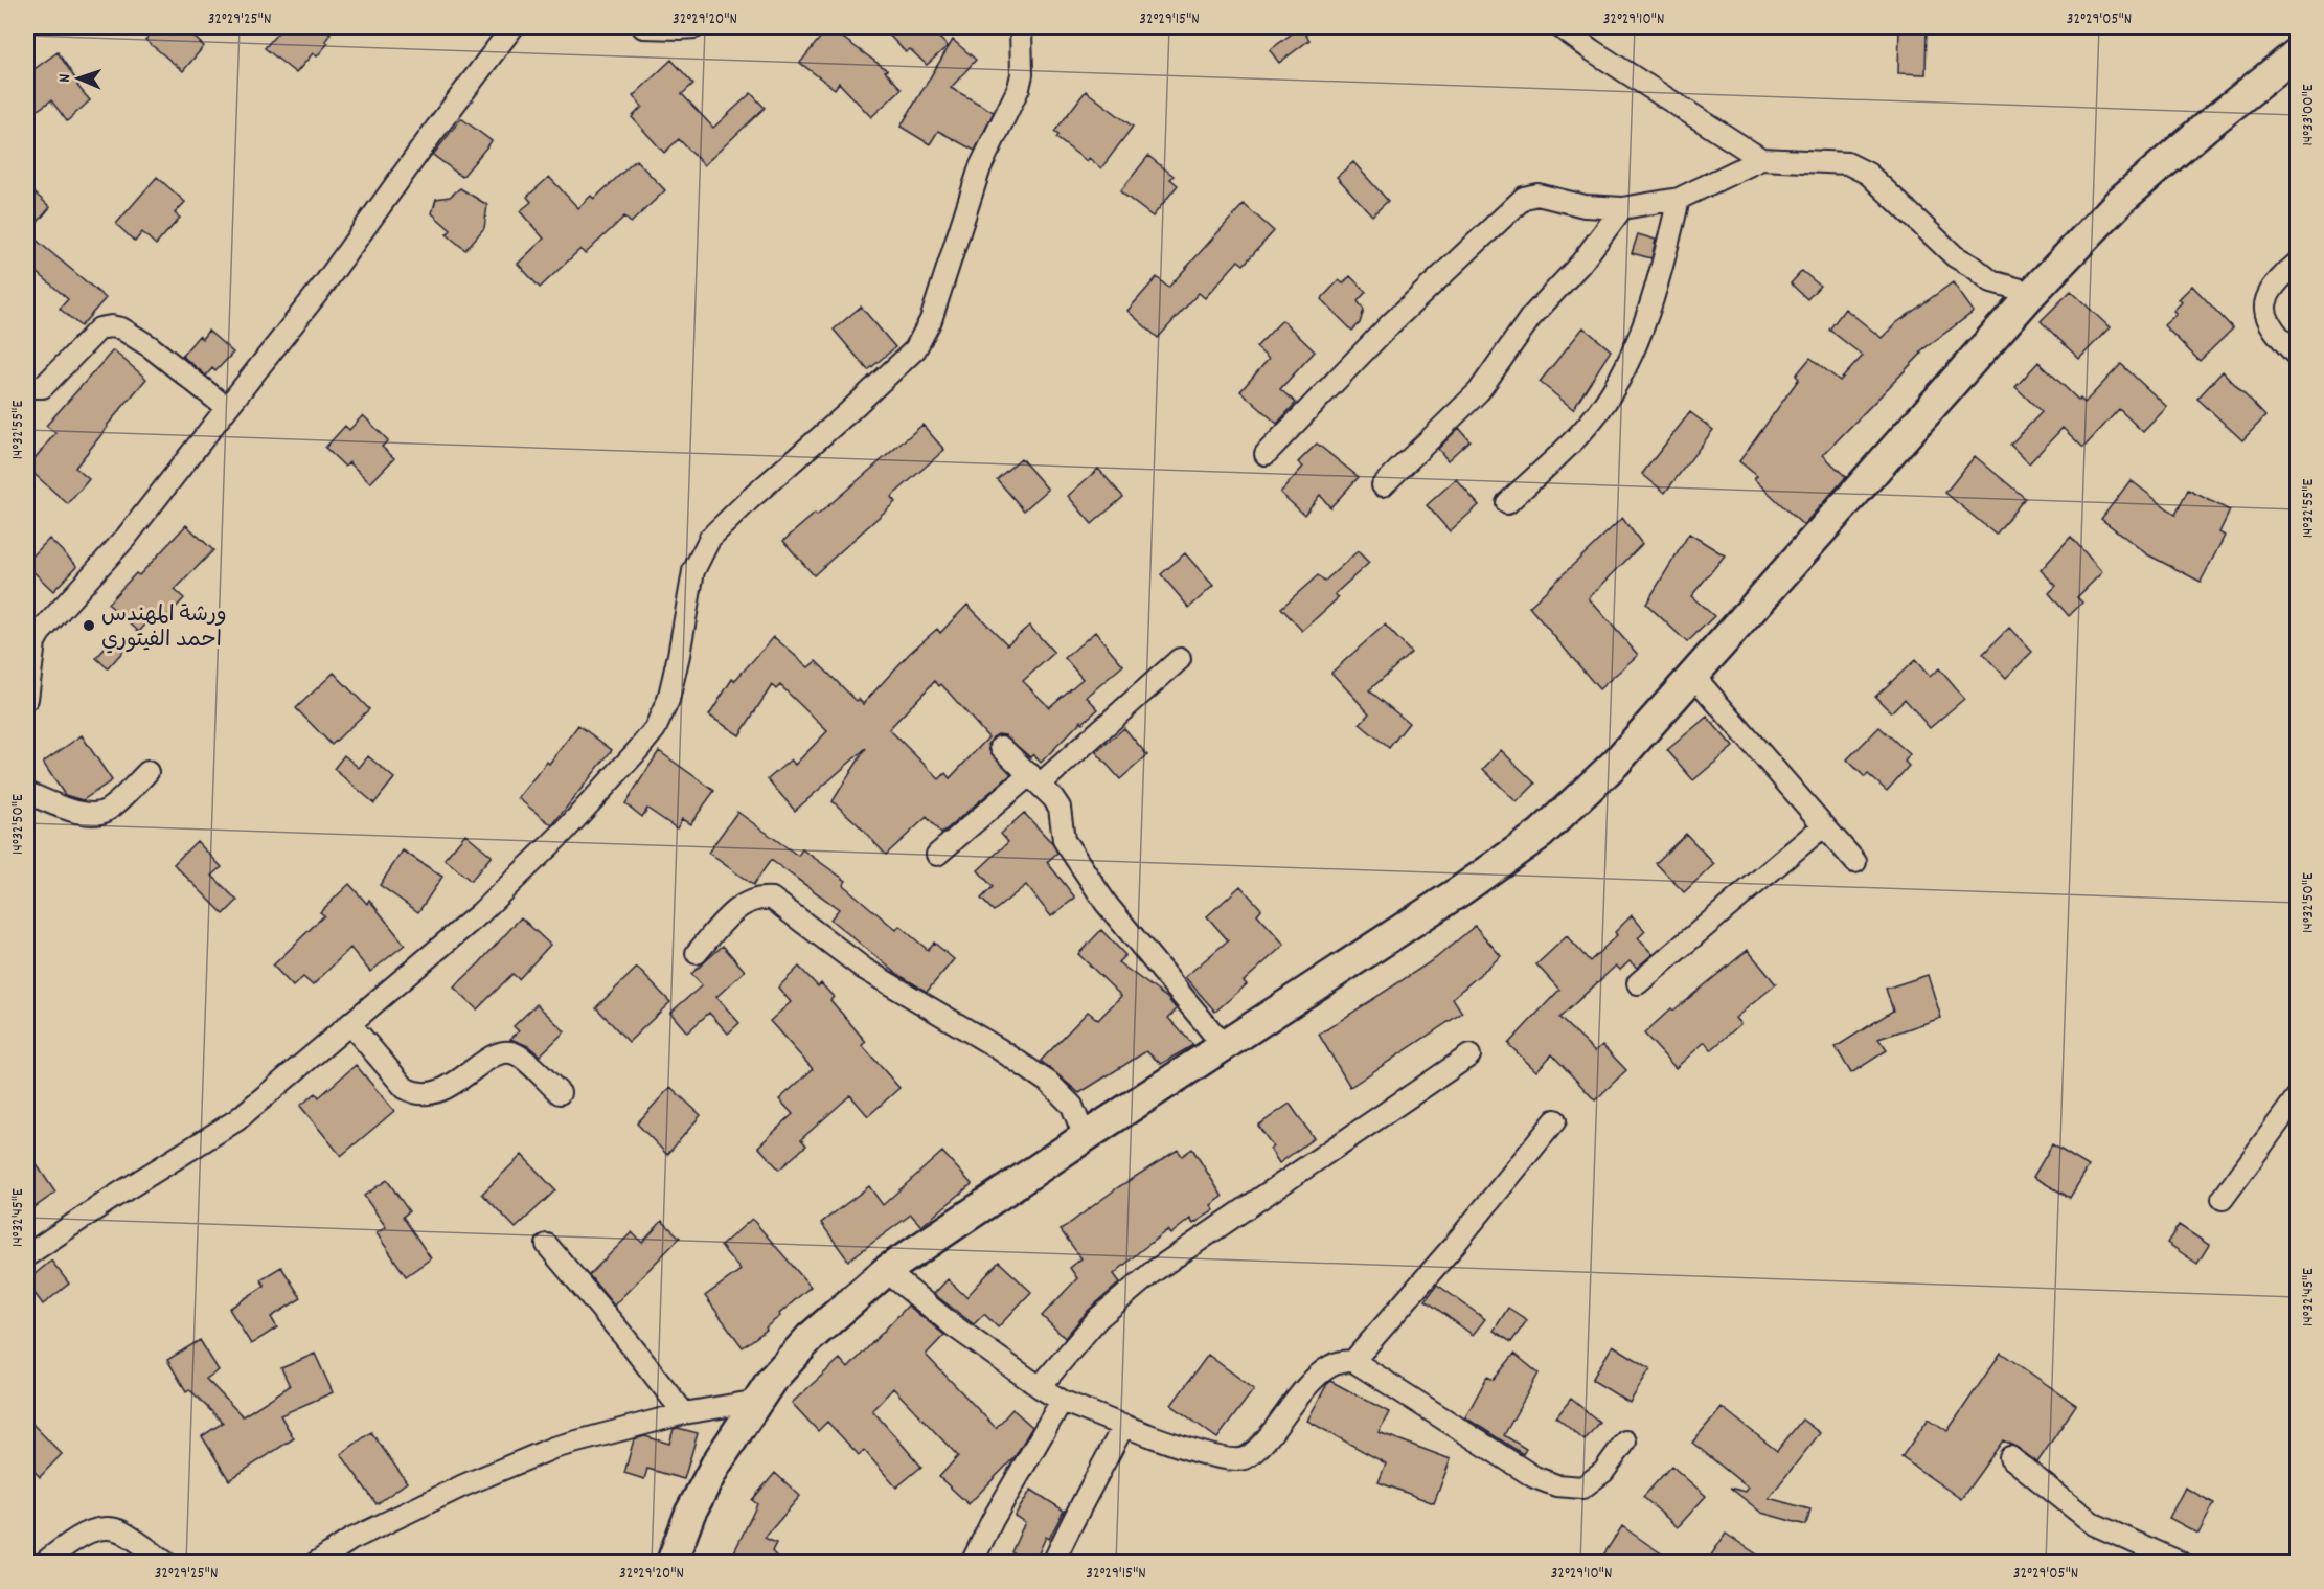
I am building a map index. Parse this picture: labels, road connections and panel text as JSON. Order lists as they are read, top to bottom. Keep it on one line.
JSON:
{"places":["ورشة المهندس احمد الفيتوري"],"north":"left","coordinates":["32°29'25\"N","32°29'20\"N","32°29'15\"N","32°29'10\"N","32°29'05\"N","14°33'00\"E","14°32'55\"E","14°32'50\"E","14°32'45\"E"]}
